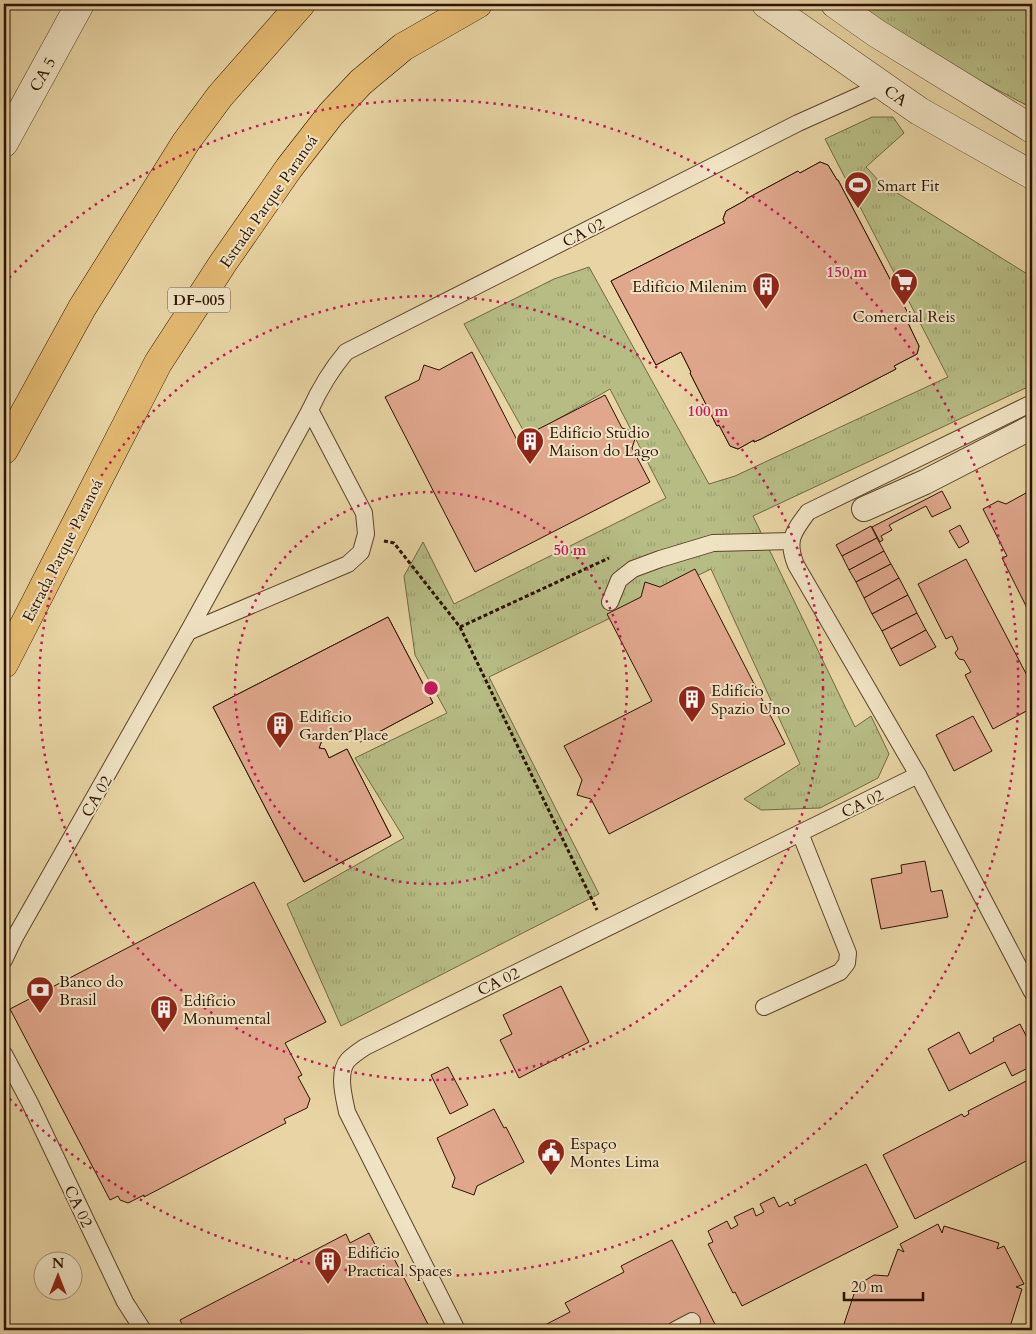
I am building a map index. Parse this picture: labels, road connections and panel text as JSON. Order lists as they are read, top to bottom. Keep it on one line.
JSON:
{"streets":{"main road":["Estrada Parque Paranoá","DF-005"],"street":["CA 5","CA"],"lane":["CA 02"]},"crossings":[["CA","CA 02"]],"places":{"sports":["Smart Fit"],"supermarket":["Comercial Reis"],"building":["Edifício Milenim","Edifício Studio Maison do Lago","Edifício Spazio Uno","Edifício Garden Place","Edifício Monumental","Edifício Practical Spaces"],"bank":["Banco do Brasil"],"public building":["Espaço Montes Lima"]},"scale_bar":"20 m","north":"top","rings":["150 m","100 m","50 m"]}
